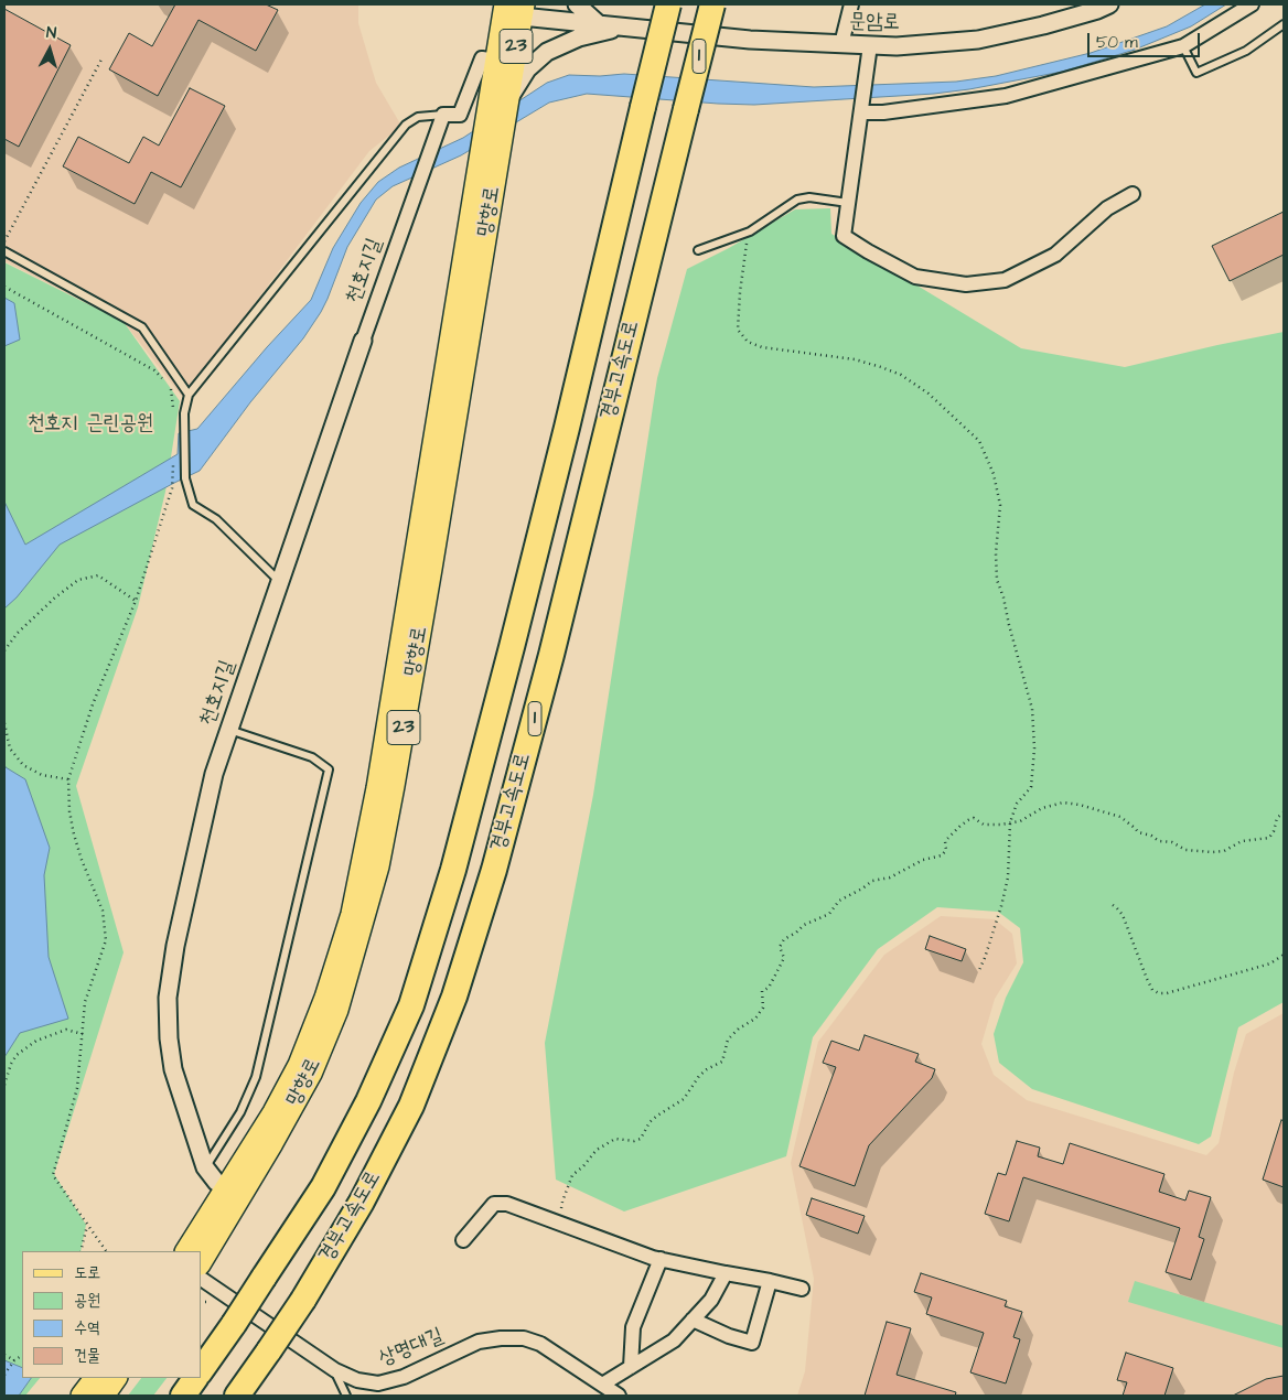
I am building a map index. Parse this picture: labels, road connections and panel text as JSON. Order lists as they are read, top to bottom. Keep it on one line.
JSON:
{"streets":{"highway":["1","경부고속도로"],"main road":["23","망향로"],"street":["문암로","천호지길","상명대길"]},"crossings":[["문암로","망향로"],["망향로","천호지길"]],"parks":["천호지 근린공원"],"legend":["도로","공원","수역","건물"],"scale_bar":"50 m","north":"top"}
